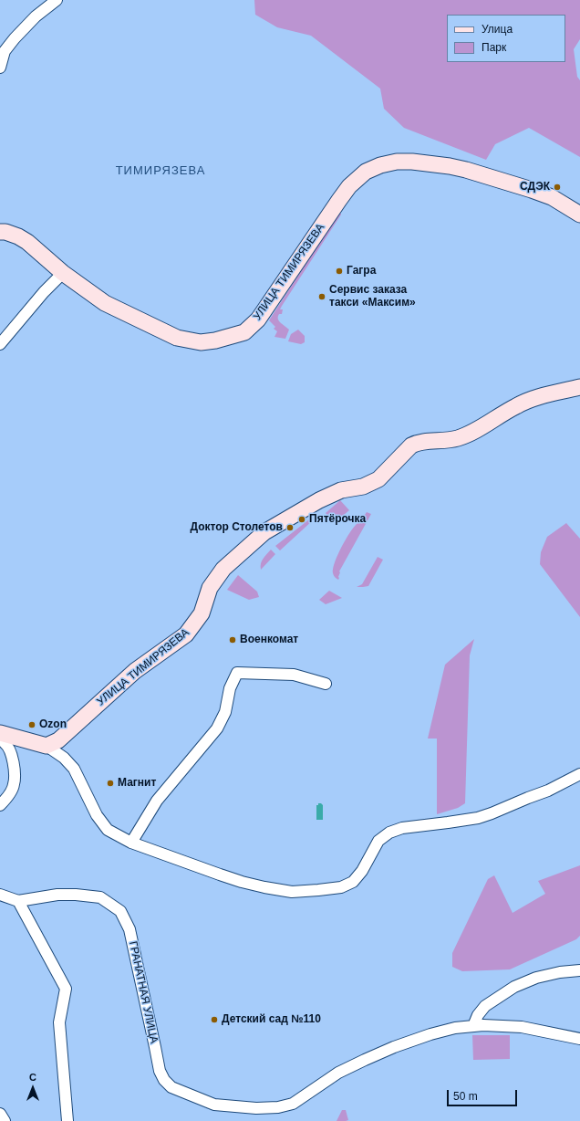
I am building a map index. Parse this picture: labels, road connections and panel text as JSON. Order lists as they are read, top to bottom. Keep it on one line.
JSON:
{"streets":{"street":["УЛИЦА ТИМИРЯЗЕВА","ГРАНАТНАЯ УЛИЦА"]},"districts":["ТИМИРЯЗЕВА"],"places":["СДЭК","Гагра","Сервис заказа такси «Максим»","Пятёрочка","Доктор Столетов","Военкомат","Ozon","Магнит","Детский сад №110"],"legend":["Улица","Парк"],"scale_bar":"50 m","north":"top"}
